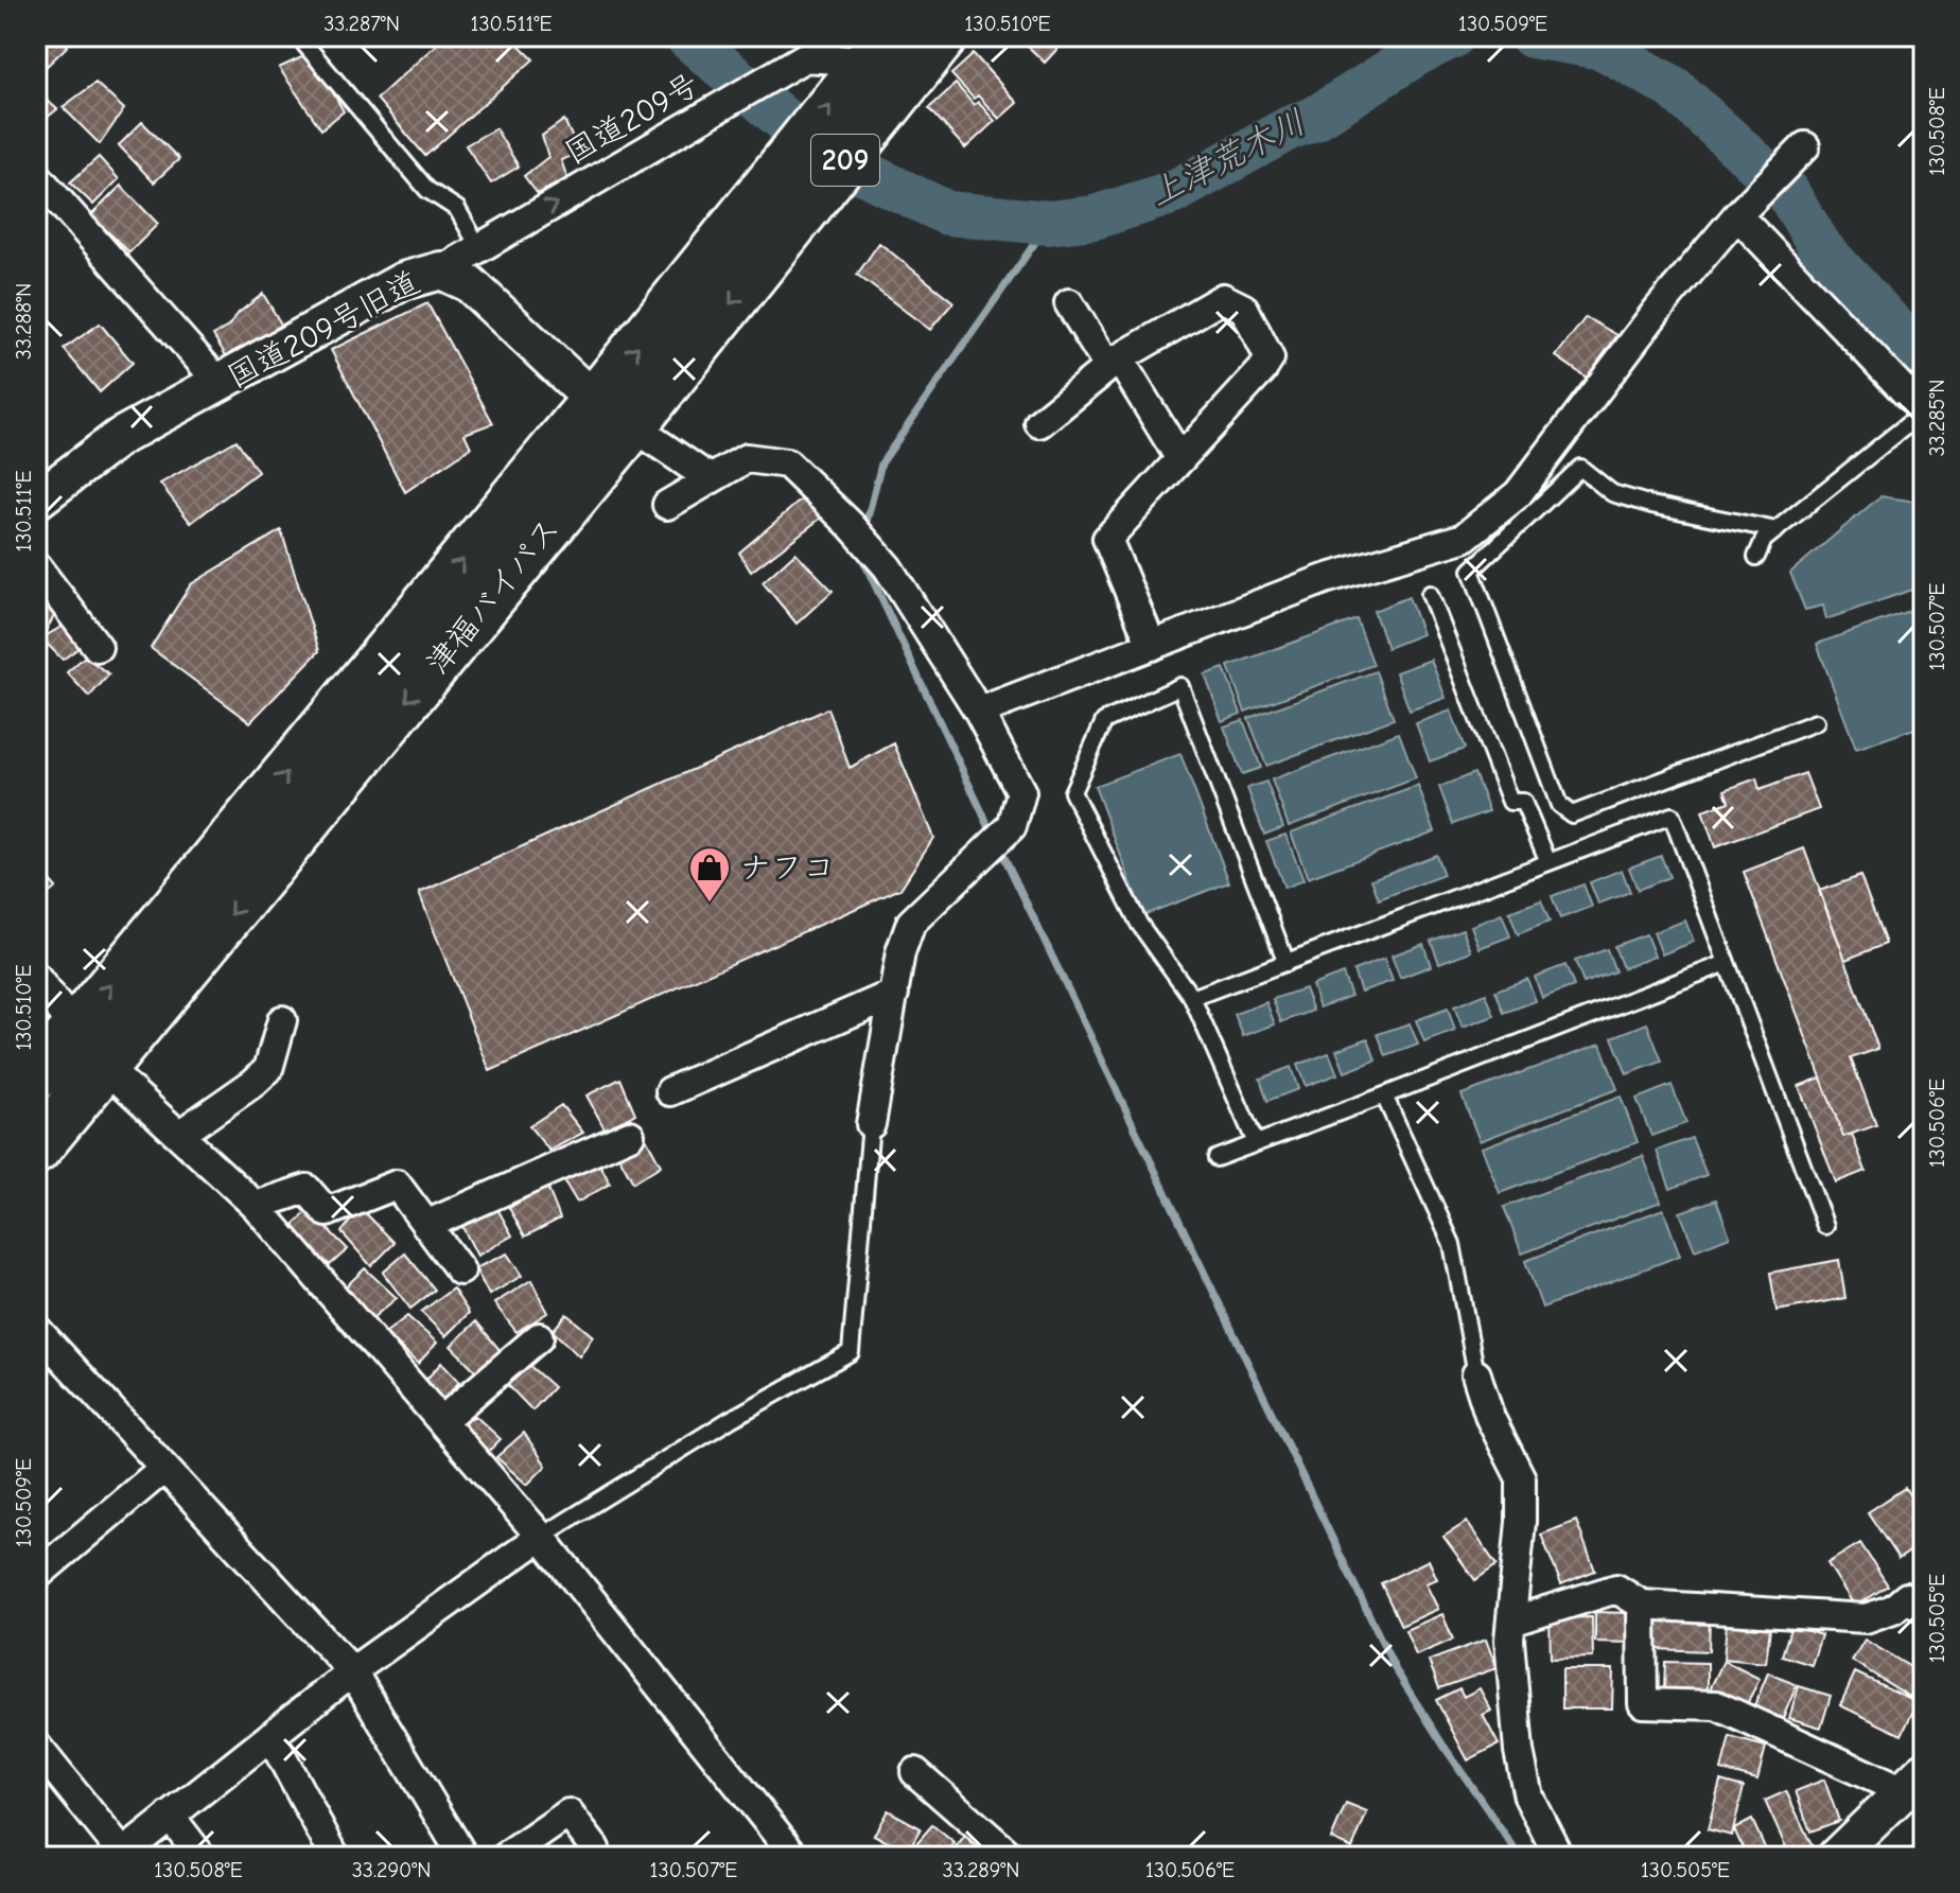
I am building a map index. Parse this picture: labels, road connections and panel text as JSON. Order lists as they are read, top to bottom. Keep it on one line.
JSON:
{"streets":{"highway":["209","津福バイパス"],"street":["国道209号","国道209号旧道"]},"crossings":[["国道209号","国道209号旧道"],["国道209号","津福バイパス"],["国道209号旧道","津福バイパス"]],"one_way":["国道209号"],"water":["上津荒木川"],"places":{"shop":["ナフコ"]},"coordinates":["33.287°N","130.511°E","130.510°E","130.509°E","130.508°E","33.288°N","33.285°N","130.507°E","130.506°E","130.505°E","33.290°N","33.289°N"]}
